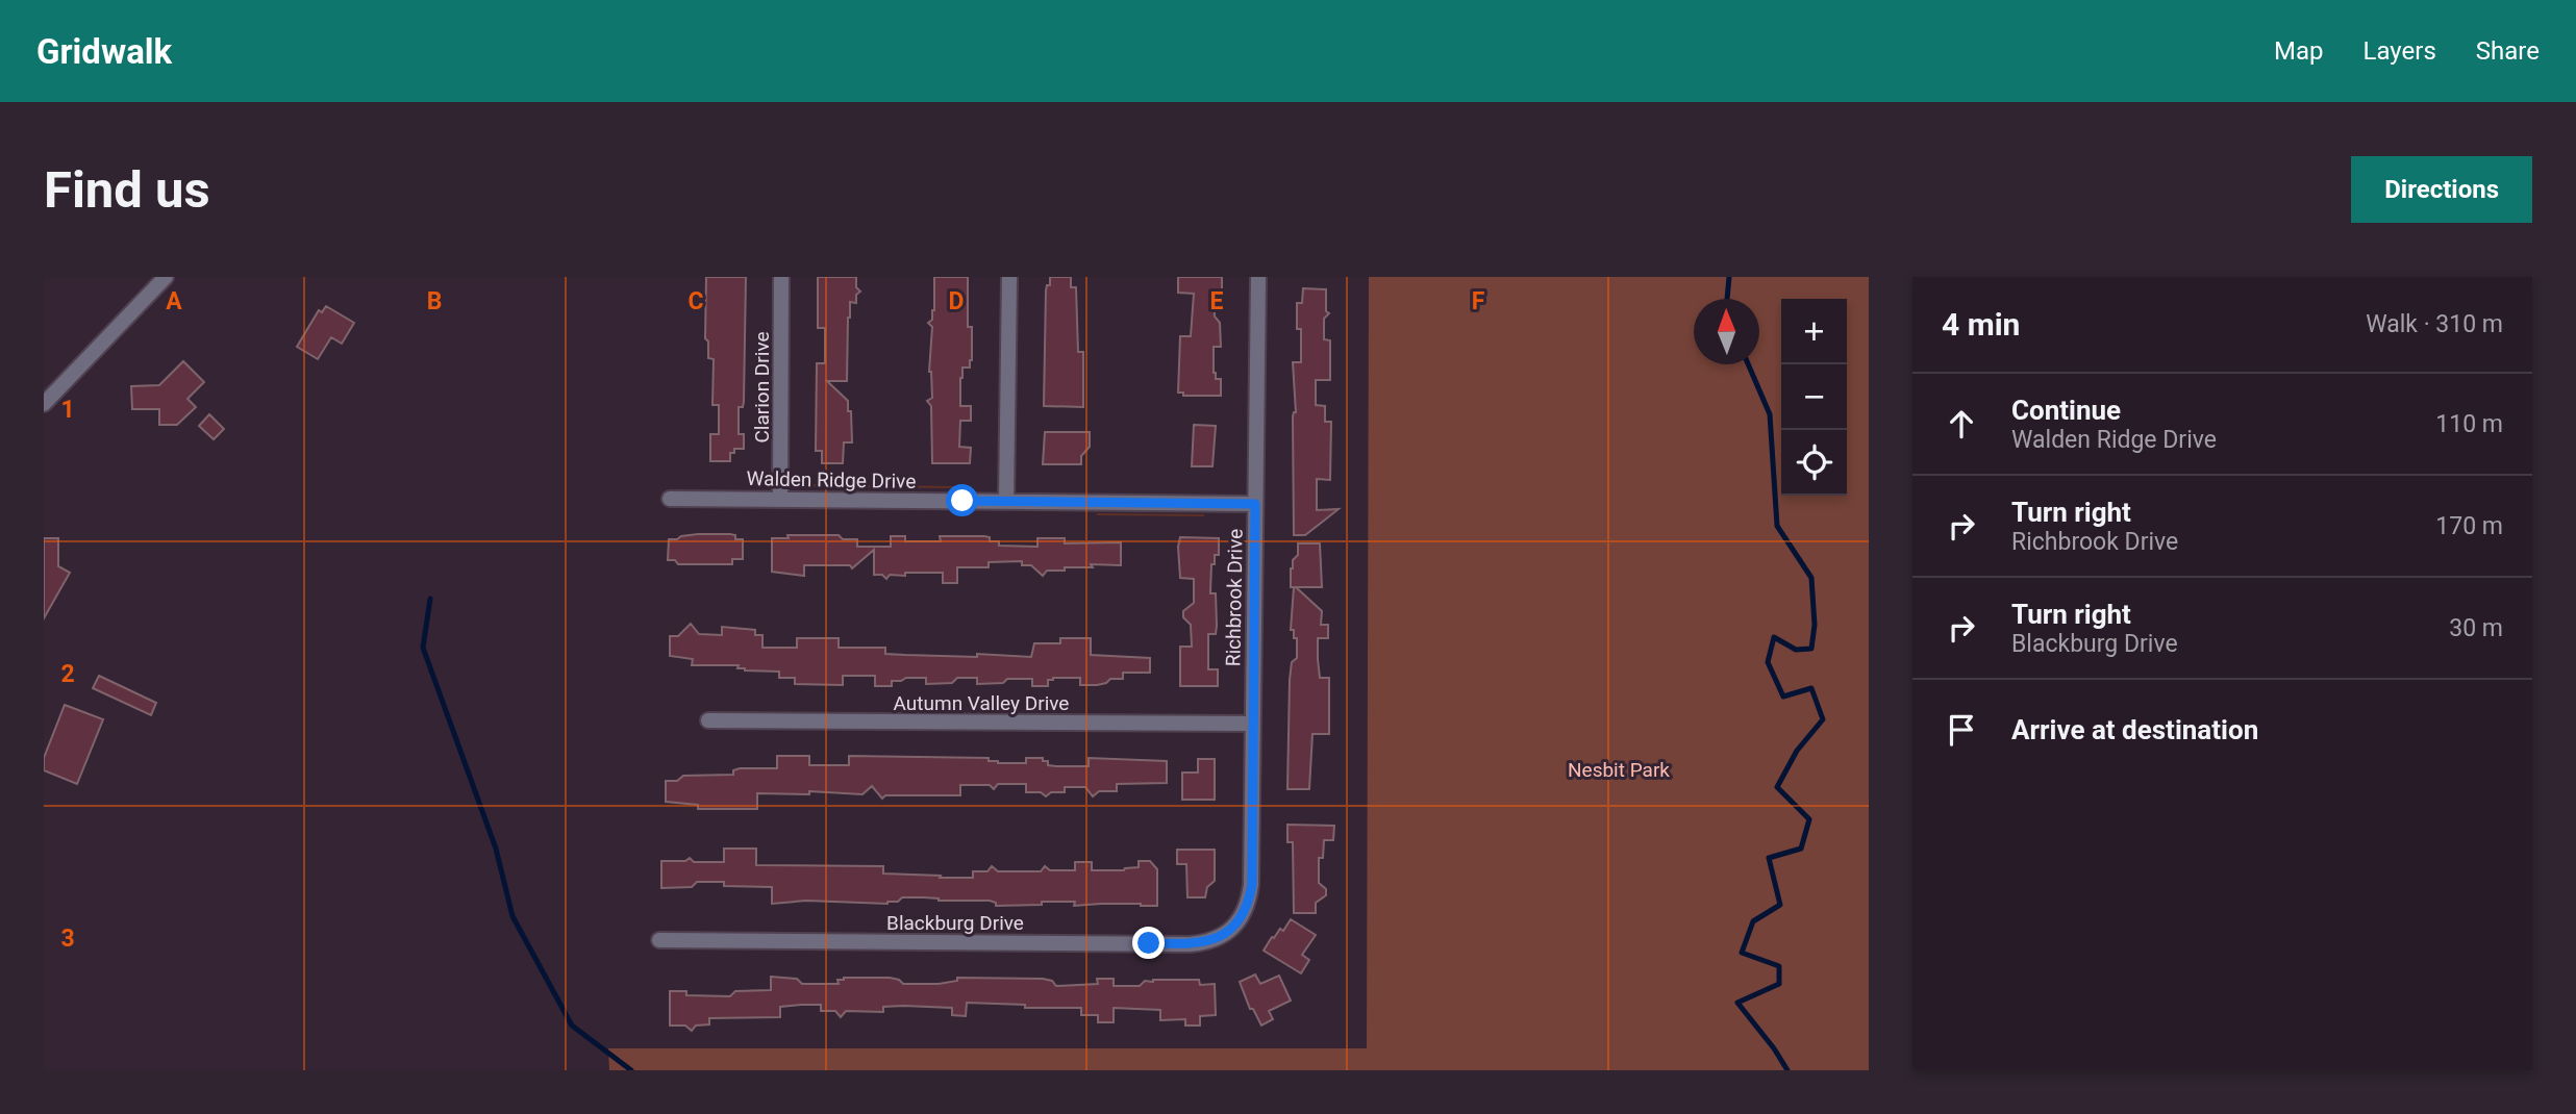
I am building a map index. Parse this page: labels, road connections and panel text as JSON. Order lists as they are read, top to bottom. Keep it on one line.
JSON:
{"streets":{"street":["Clarion Drive","Walden Ridge Drive","Richbrook Drive","Autumn Valley Drive","Blackburg Drive"]},"crossings":[["Clarion Drive","Walden Ridge Drive"],["Walden Ridge Drive","Richbrook Drive"],["Richbrook Drive","Autumn Valley Drive"],["Richbrook Drive","Blackburg Drive"]],"parks":["Nesbit Park"],"north":"top","page":{"header":"Gridwalk","nav":["Map","Layers","Share"],"buttons":"Directions","title":"Find us","heading":["4 min","Walk · 310 m"],"map_buttons":["+","−"],"list":[["Continue","Walden Ridge Drive","110 m"],["Turn right","Richbrook Drive","170 m"],["Turn right","Blackburg Drive","30 m"],"Arrive at destination"]},"grid":{"columns":["A","B","C","D","E","F"],"rows":["1","2","3"]}}
